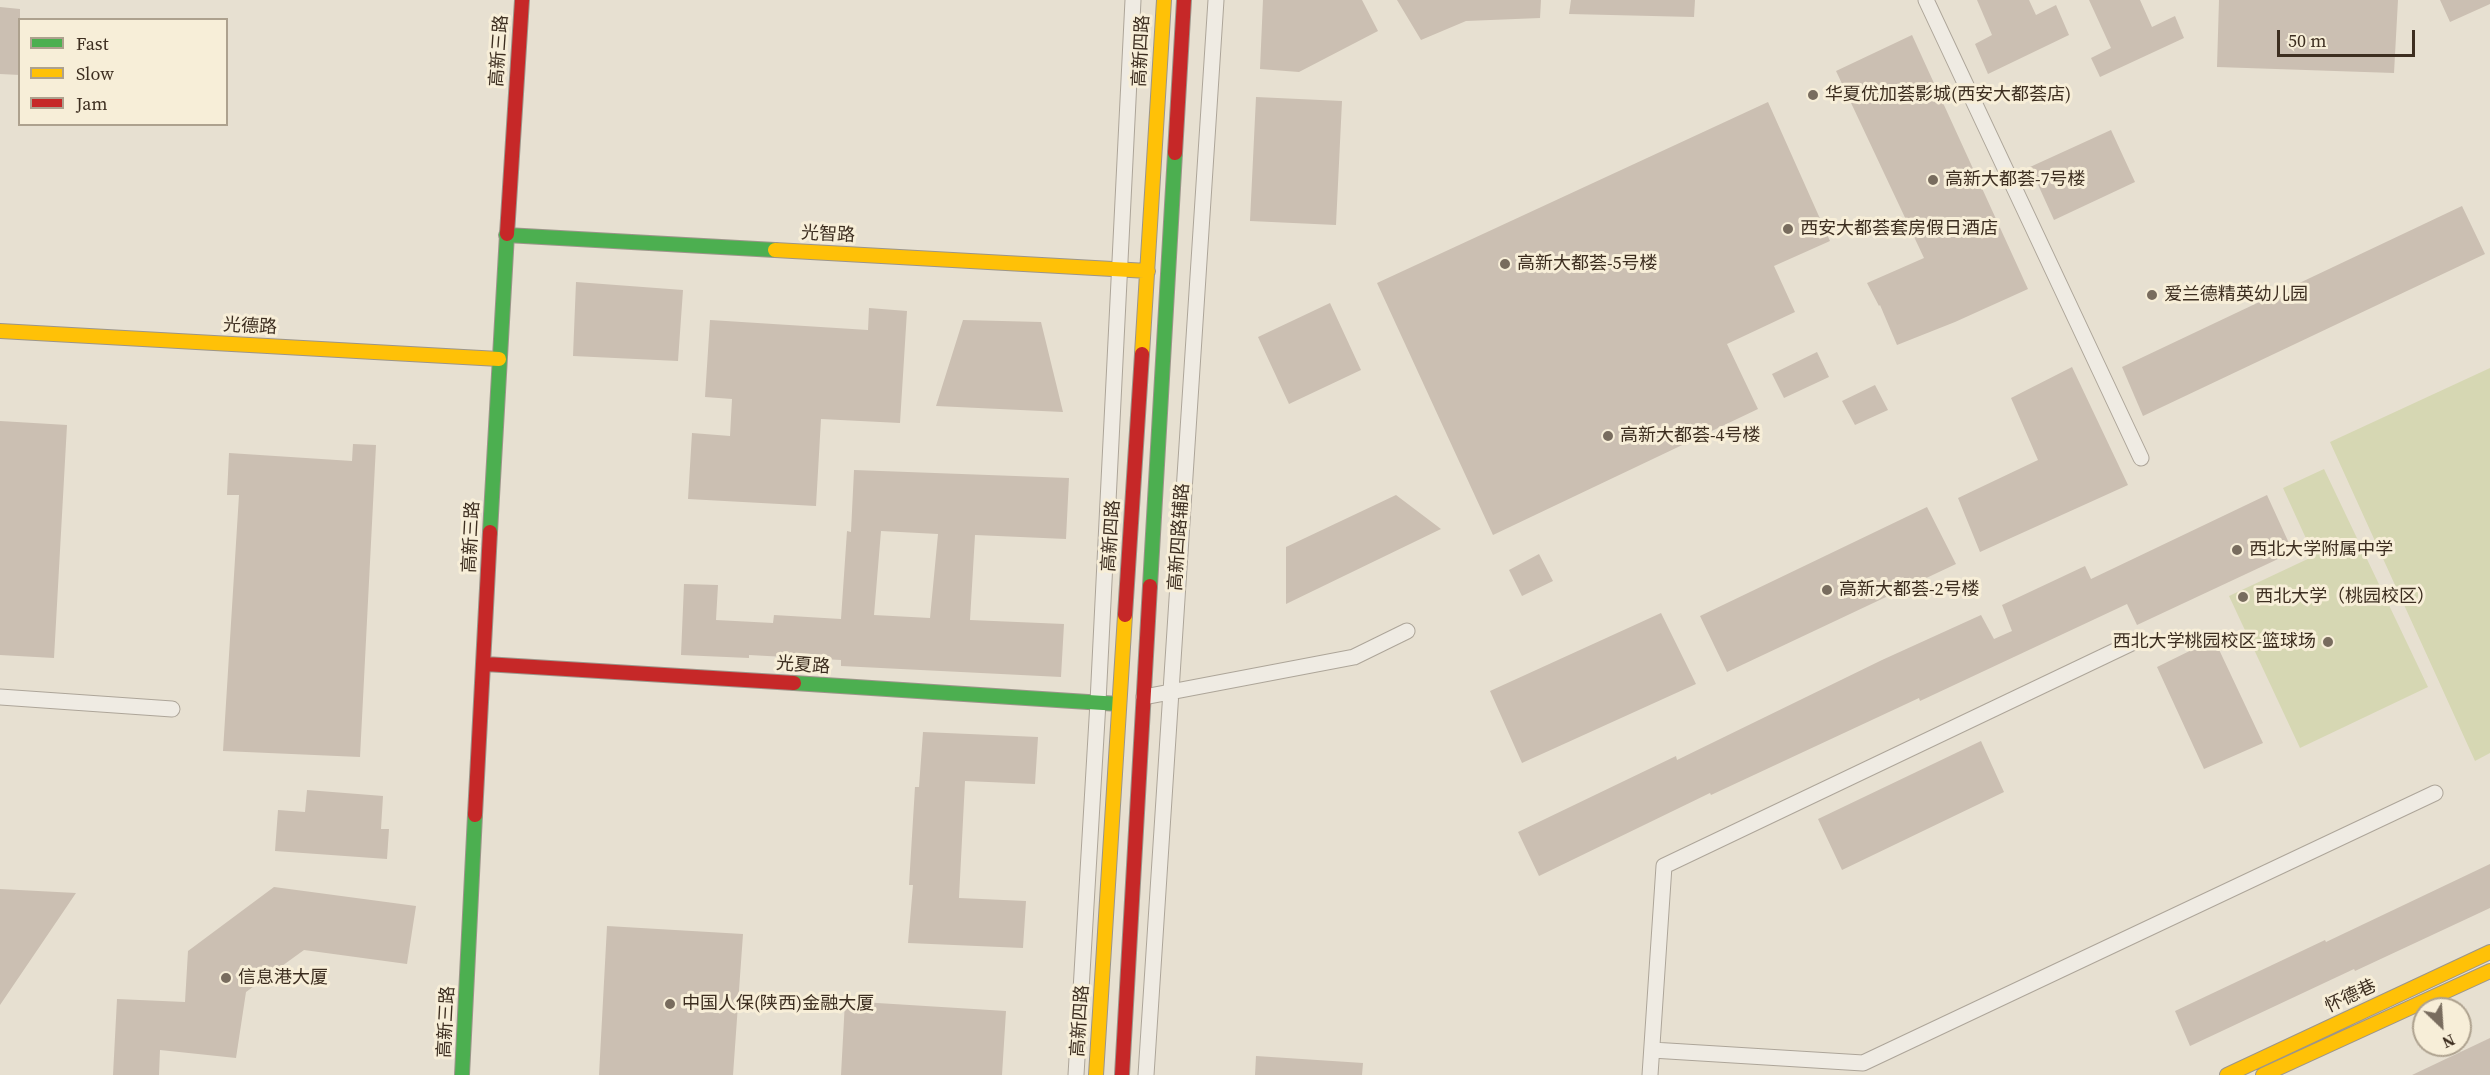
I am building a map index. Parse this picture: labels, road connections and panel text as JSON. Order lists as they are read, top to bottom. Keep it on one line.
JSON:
{"streets":{"street":["高新三路","高新四路","光智路","光德路","高新四路辅路","光夏路","怀德巷"]},"crossings":[["高新三路","光智路"],["高新三路","光德路"],["高新三路","光夏路"],["高新四路","光智路"],["高新四路","光夏路"]],"places":["华夏优加荟影城(西安大都荟店)","高新大都荟-7号楼","西安大都荟套房假日酒店","高新大都荟-5号楼","爱兰德精英幼儿园","高新大都荟-4号楼","西北大学附属中学","高新大都荟-2号楼","西北大学（桃园校区）","西北大学桃园校区-篮球场","信息港大厦","中国人保(陕西)金融大厦"],"legend":["Fast","Slow","Jam"],"scale_bar":"50 m","north":"bottom right"}
